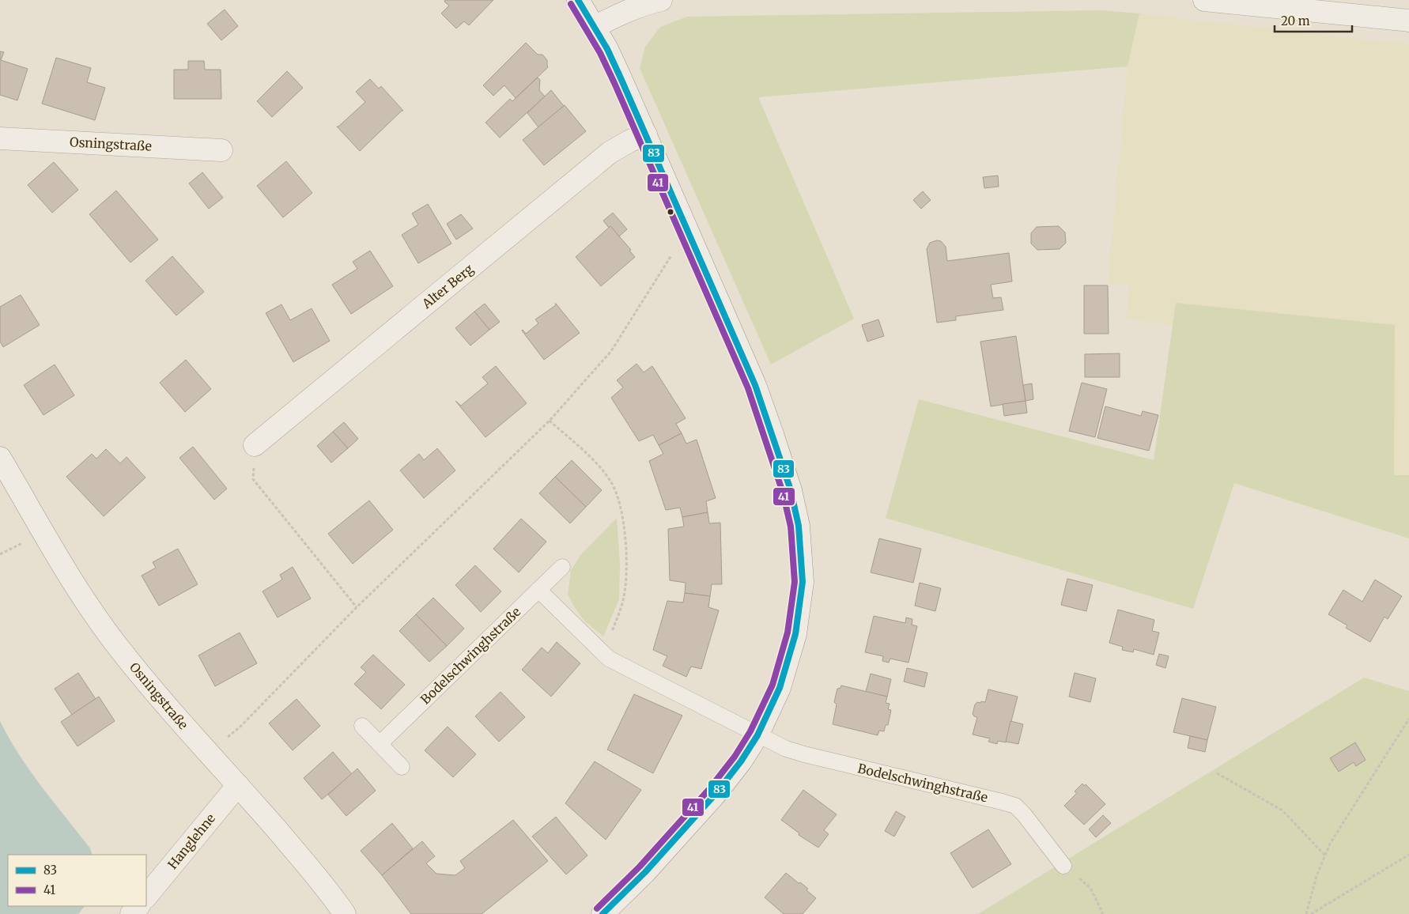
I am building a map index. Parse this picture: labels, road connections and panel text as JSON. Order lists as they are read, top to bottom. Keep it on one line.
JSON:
{"streets":{"street":["Osningstraße","Alter Berg","Hanglehne"],"lane":["Bodelschwinghstraße"]},"crossings":[["Osningstraße","Hanglehne"]],"lines":["transit line 83","transit line 41"],"legend":["83","41"],"scale_bar":"20 m"}
